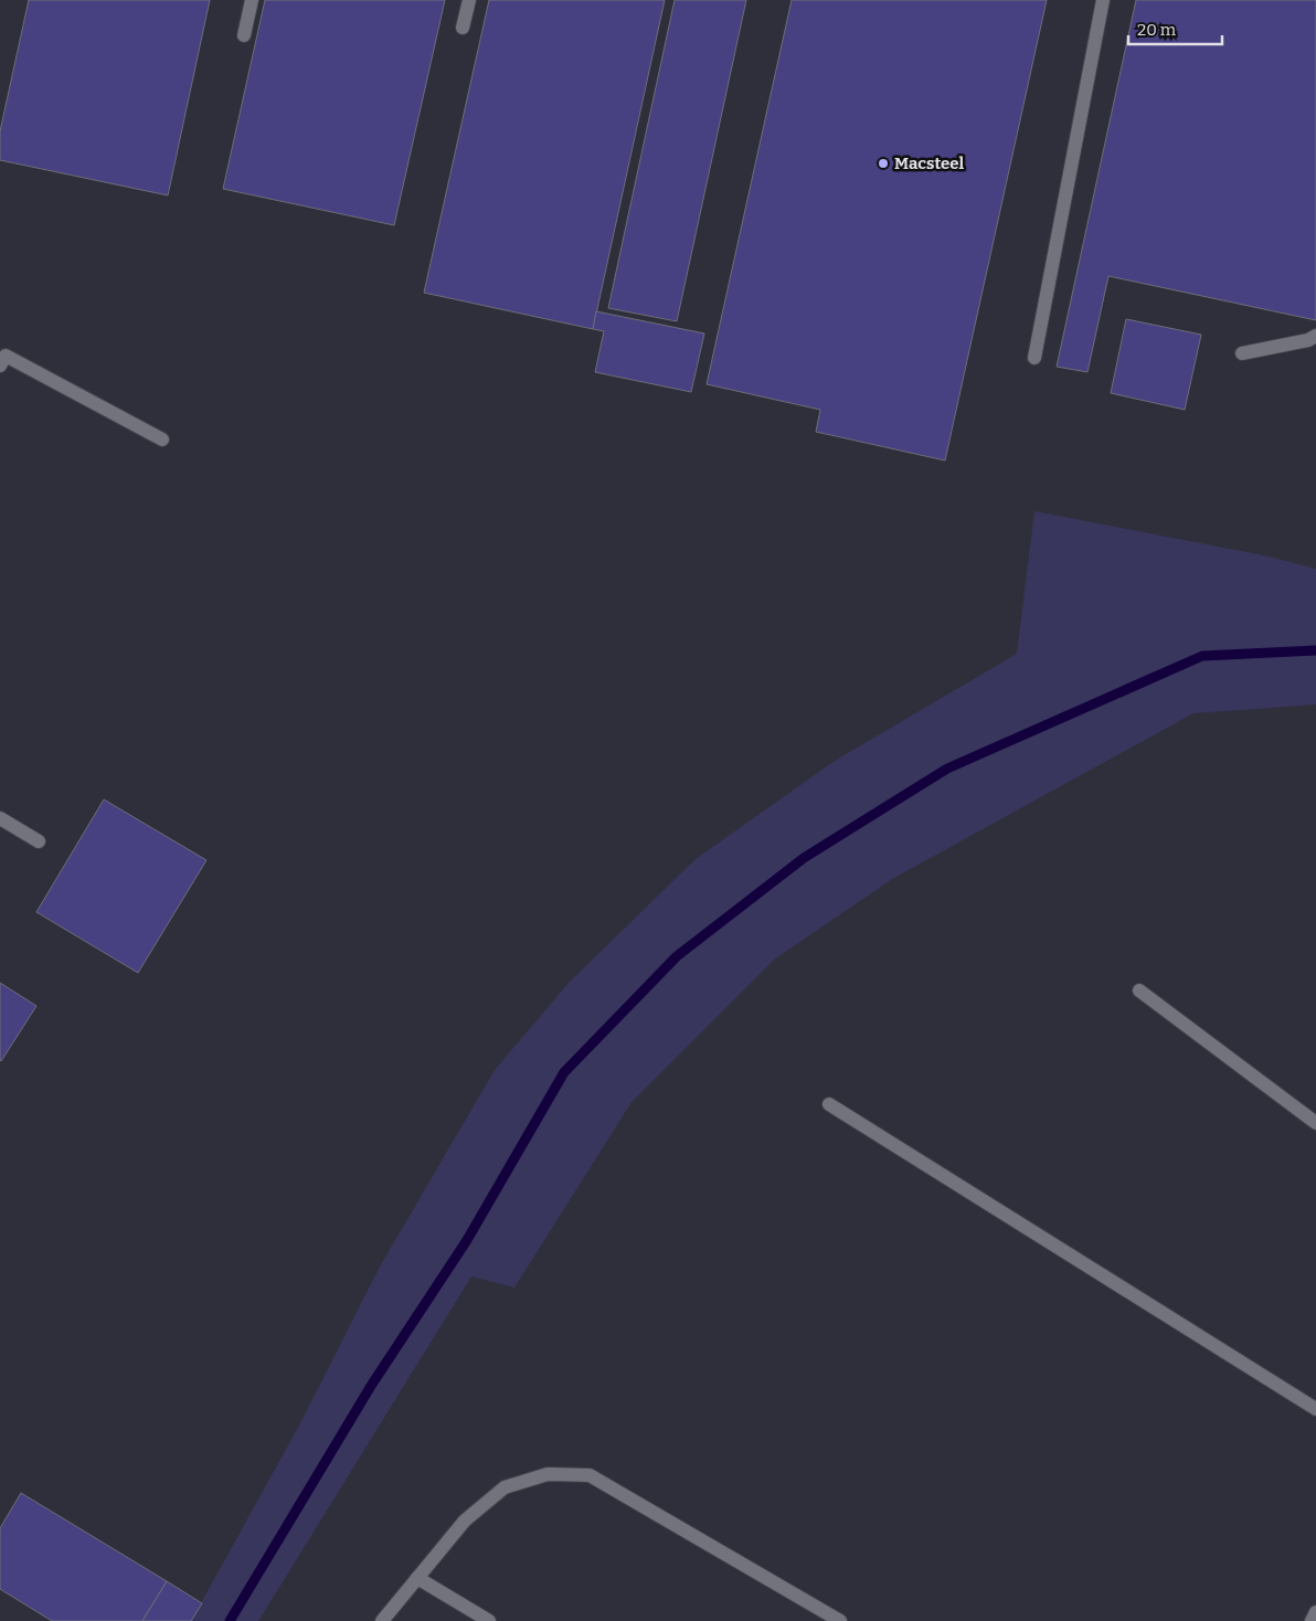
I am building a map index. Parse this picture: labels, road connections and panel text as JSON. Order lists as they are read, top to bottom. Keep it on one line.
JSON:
{"places":["Macsteel"],"scale_bar":"20 m"}
